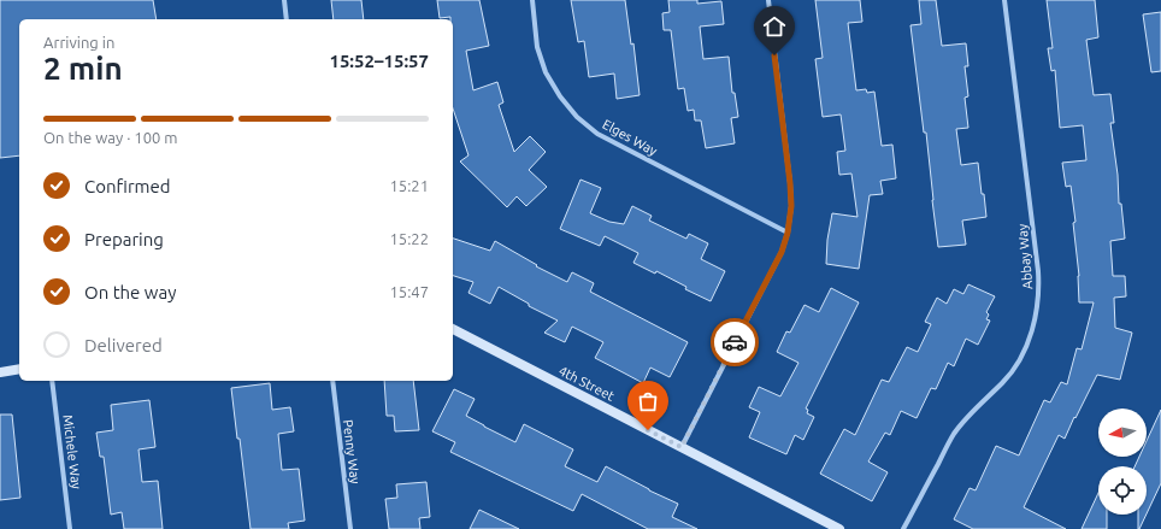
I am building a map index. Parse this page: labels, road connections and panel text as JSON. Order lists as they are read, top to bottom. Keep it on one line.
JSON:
{"streets":{"street":["Elges Way","Abbay Way","4th Street","Michele Way","Penny Way"]},"north":"left","page":{"heading":["2 min","Arriving in","15:52–15:57"],"bar":"On the way · 100 m","list":[["Confirmed","15:21"],["Preparing","15:22"],["On the way","15:47"],"Delivered"]}}
